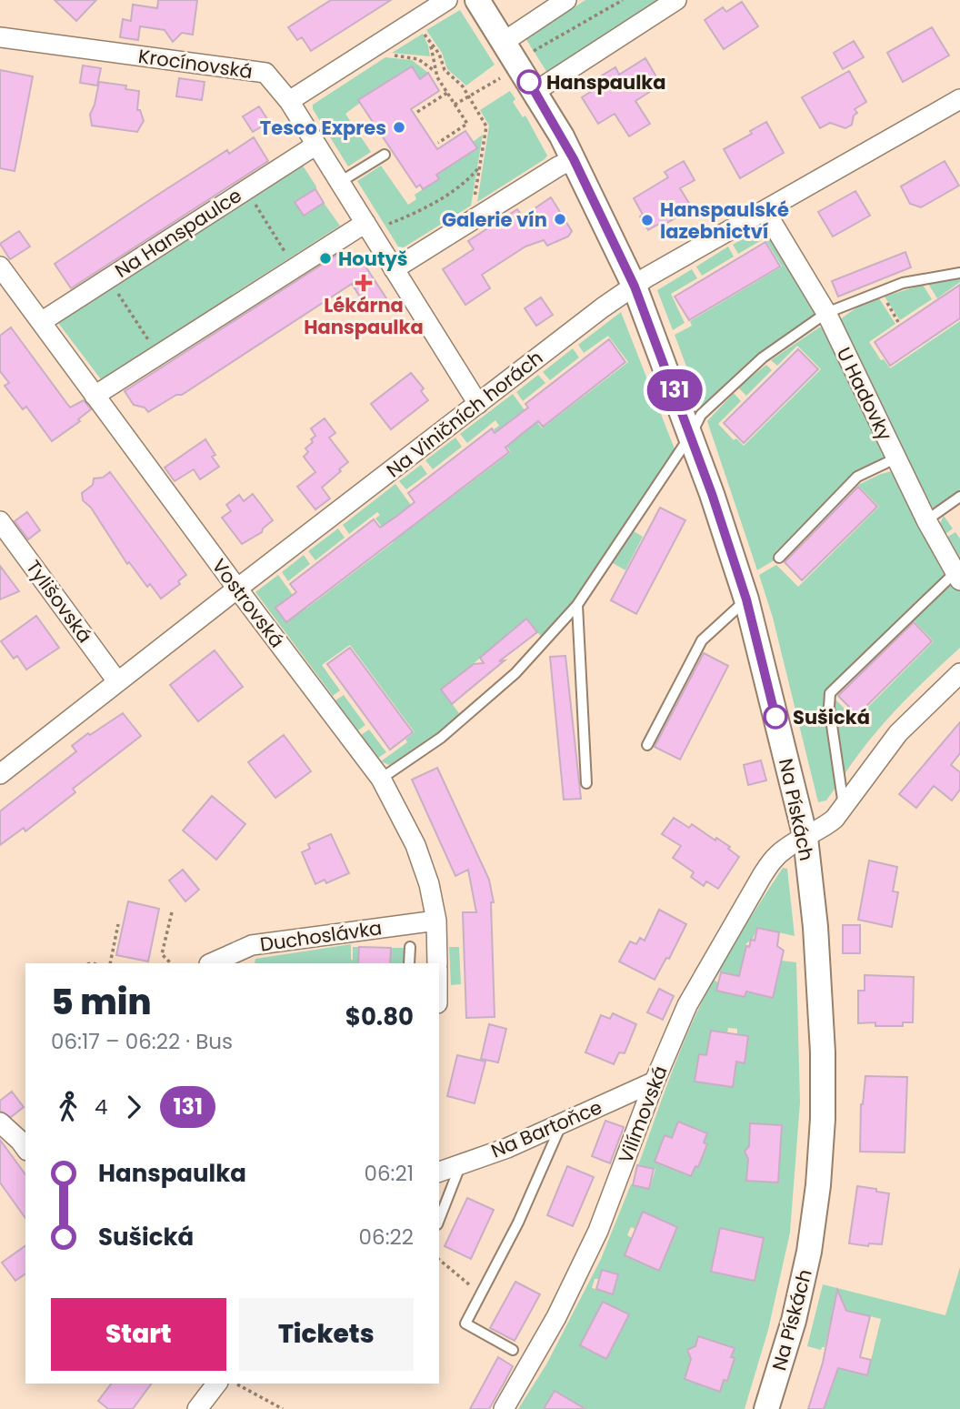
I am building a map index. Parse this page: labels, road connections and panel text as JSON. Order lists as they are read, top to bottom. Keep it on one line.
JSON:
{"streets":{"street":["Krocínovská","Na Hanspaulce","U Hadovky","Na Viničních horách","Tylišovská","Vostrovská","Na Pískách","Duchoslávka","Vilímovská","Na Bartoňce"]},"crossings":[["Krocínovská","Na Hanspaulce"],["Krocínovská","Na Viničních horách"],["Na Hanspaulce","Vostrovská"],["U Hadovky","Na Viničních horách"],["Na Viničních horách","Tylišovská"],["Na Viničních horách","Vostrovská"],["Na Viničních horách","Na Pískách"],["Vostrovská","Duchoslávka"],["Na Pískách","Vilímovská"],["Vilímovská","Na Bartoňce"]],"places":{"other":["Hanspaulka","Tesco Expres","Galerie vín","Hanspaulské lazebnictví","Houtyš","Sušická"],"health":["Lékárna Hanspaulka"]},"lines":["bus line 131"],"page":{"on_map":"131","heading":["5 min","06:17 – 06:22 · Bus","$0.80"],"legs":["4","131"],"list":[{"name":"Hanspaulka","value":"06:21"},{"name":"Sušická","value":"06:22"}],"buttons":["Start","Tickets"]}}
